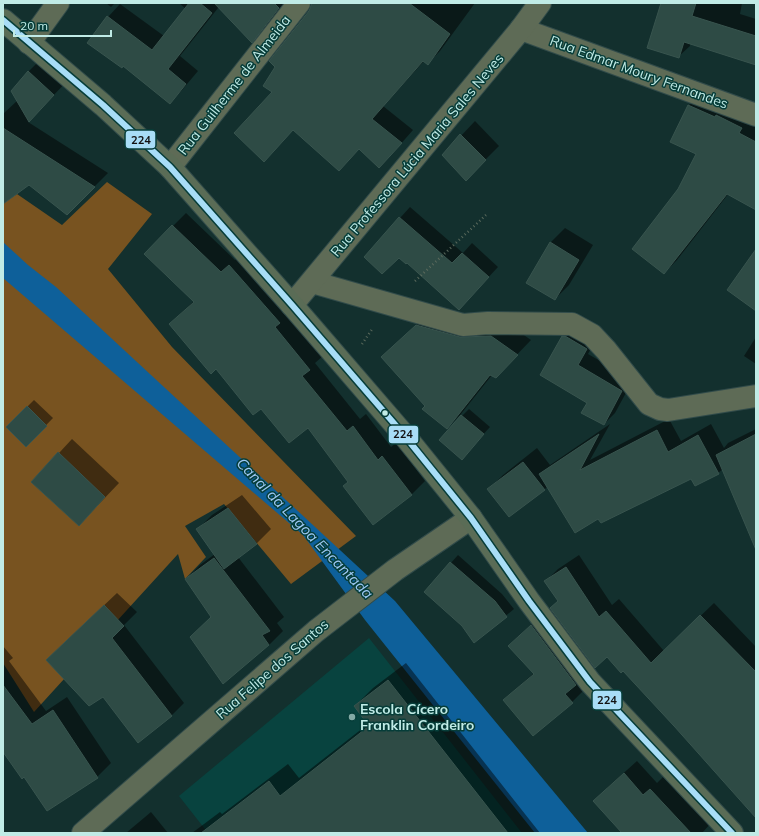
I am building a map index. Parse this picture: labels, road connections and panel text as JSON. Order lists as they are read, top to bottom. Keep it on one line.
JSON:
{"streets":{"street":["Rua Edmar Moury Fernandes","Rua Guilherme de Almeida","Rua Professora Lúcia Maria Sales Neves","Rua Felipe dos Santos"]},"crossings":[["Rua Edmar Moury Fernandes","Rua Professora Lúcia Maria Sales Neves"]],"water":["Canal da Lagoa Encantada"],"places":["Escola Cícero Franklin Cordeiro"],"lines":["transit line 224"],"scale_bar":"20 m"}
